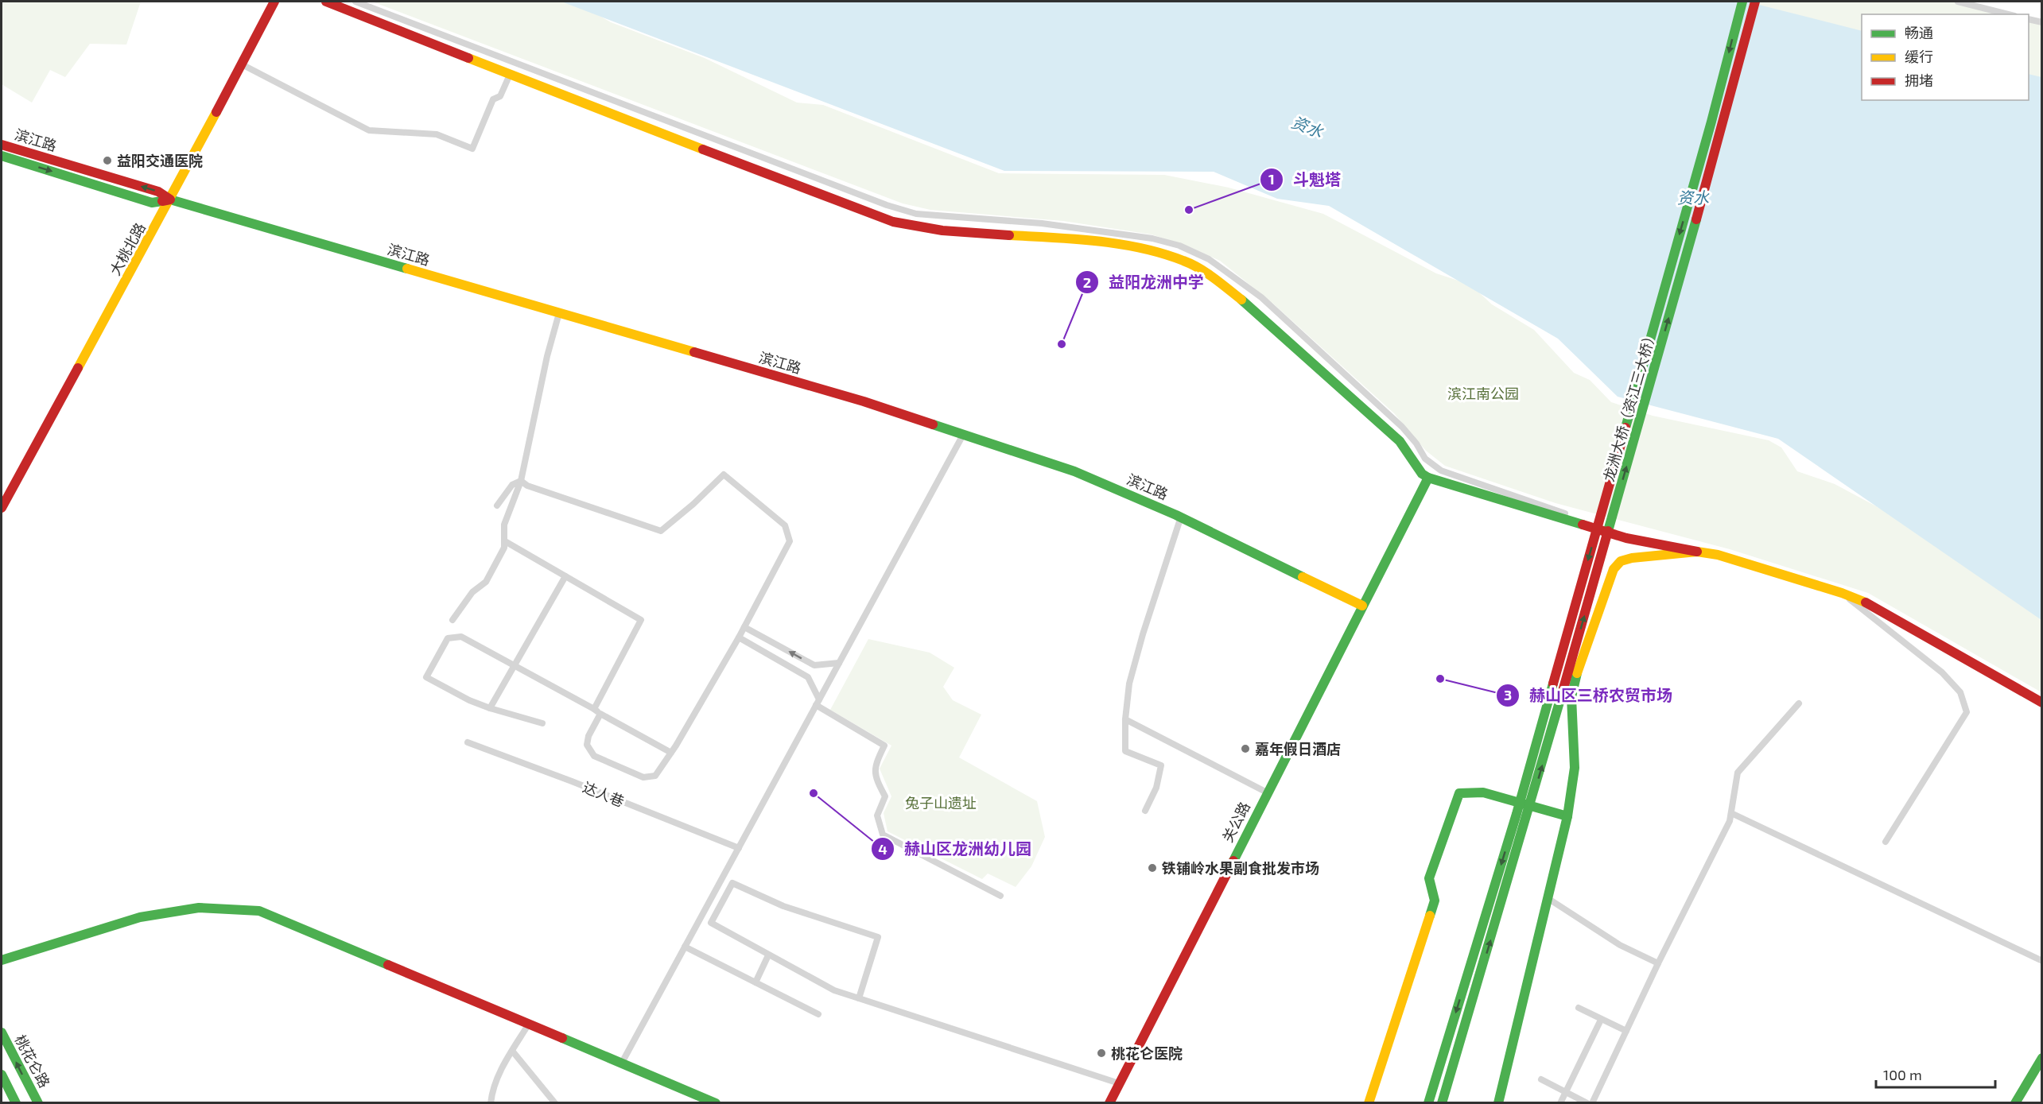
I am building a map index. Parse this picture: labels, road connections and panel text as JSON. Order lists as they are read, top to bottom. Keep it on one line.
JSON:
{"streets":{"main road":["滨江路","大桃北路","龙洲大桥（资江三大桥）","关公路","桃花仑路"],"street":["达人巷"]},"crossings":[["滨江路","大桃北路"],["滨江路","关公路"]],"water":["资水"],"parks":["滨江南公园","兔子山遗址"],"places":["益阳交通医院","斗魁塔","益阳龙洲中学","赫山区三桥农贸市场","嘉年假日酒店","赫山区龙洲幼儿园","铁铺岭水果副食批发市场","桃花仑医院"],"legend":["畅通","缓行","拥堵"],"scale_bar":"100 m"}
